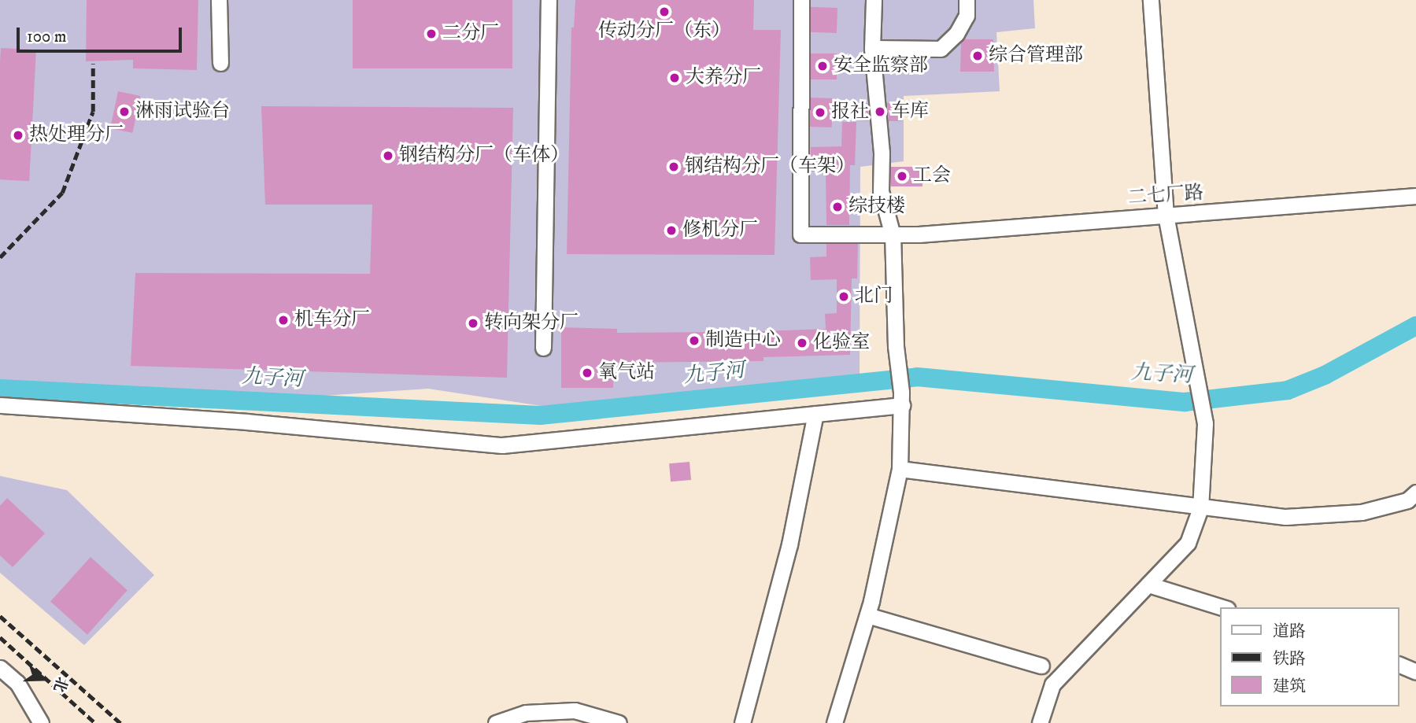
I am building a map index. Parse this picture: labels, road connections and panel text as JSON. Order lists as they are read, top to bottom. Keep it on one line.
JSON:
{"streets":{"street":["二七厂路"]},"water":["九子河"],"places":["传动分厂（东）","二分厂","综合管理部","安全监察部","大养分厂","淋雨试验台","车库","报社","热处理分厂","钢结构分厂（车体）","钢结构分厂（车架）","工会","综技楼","修机分厂","北门","机车分厂","转向架分厂","制造中心","化验室","氧气站"],"legend":["道路","铁路","建筑"],"scale_bar":"100 m","north":"right"}
